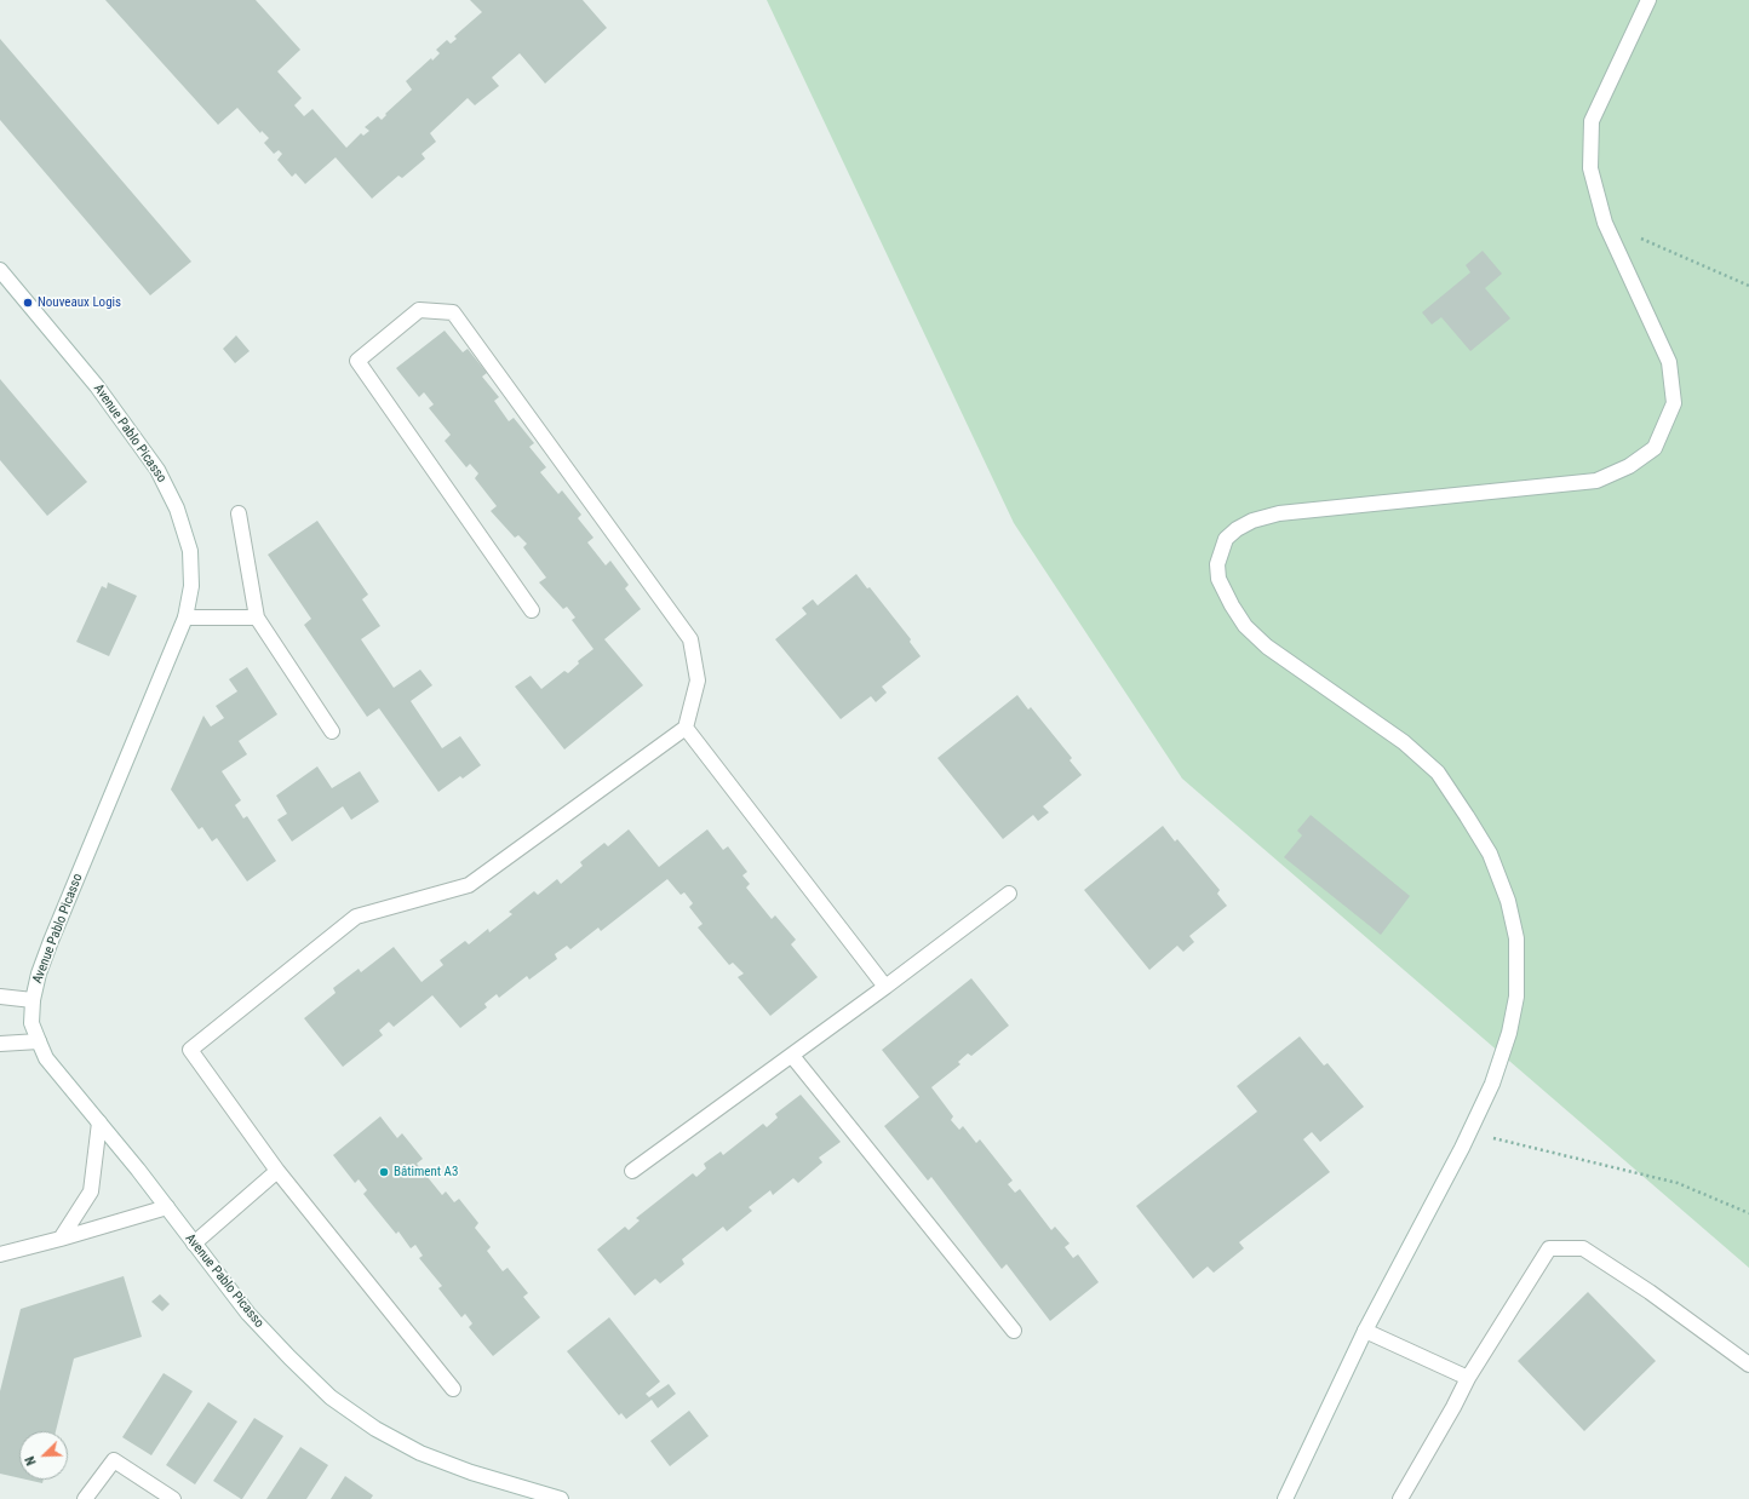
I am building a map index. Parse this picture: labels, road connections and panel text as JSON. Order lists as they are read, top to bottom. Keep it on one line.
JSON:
{"streets":{"street":["Avenue Pablo Picasso"]},"places":["Nouveaux Logis","Bâtiment A3"],"north":"bottom left"}
